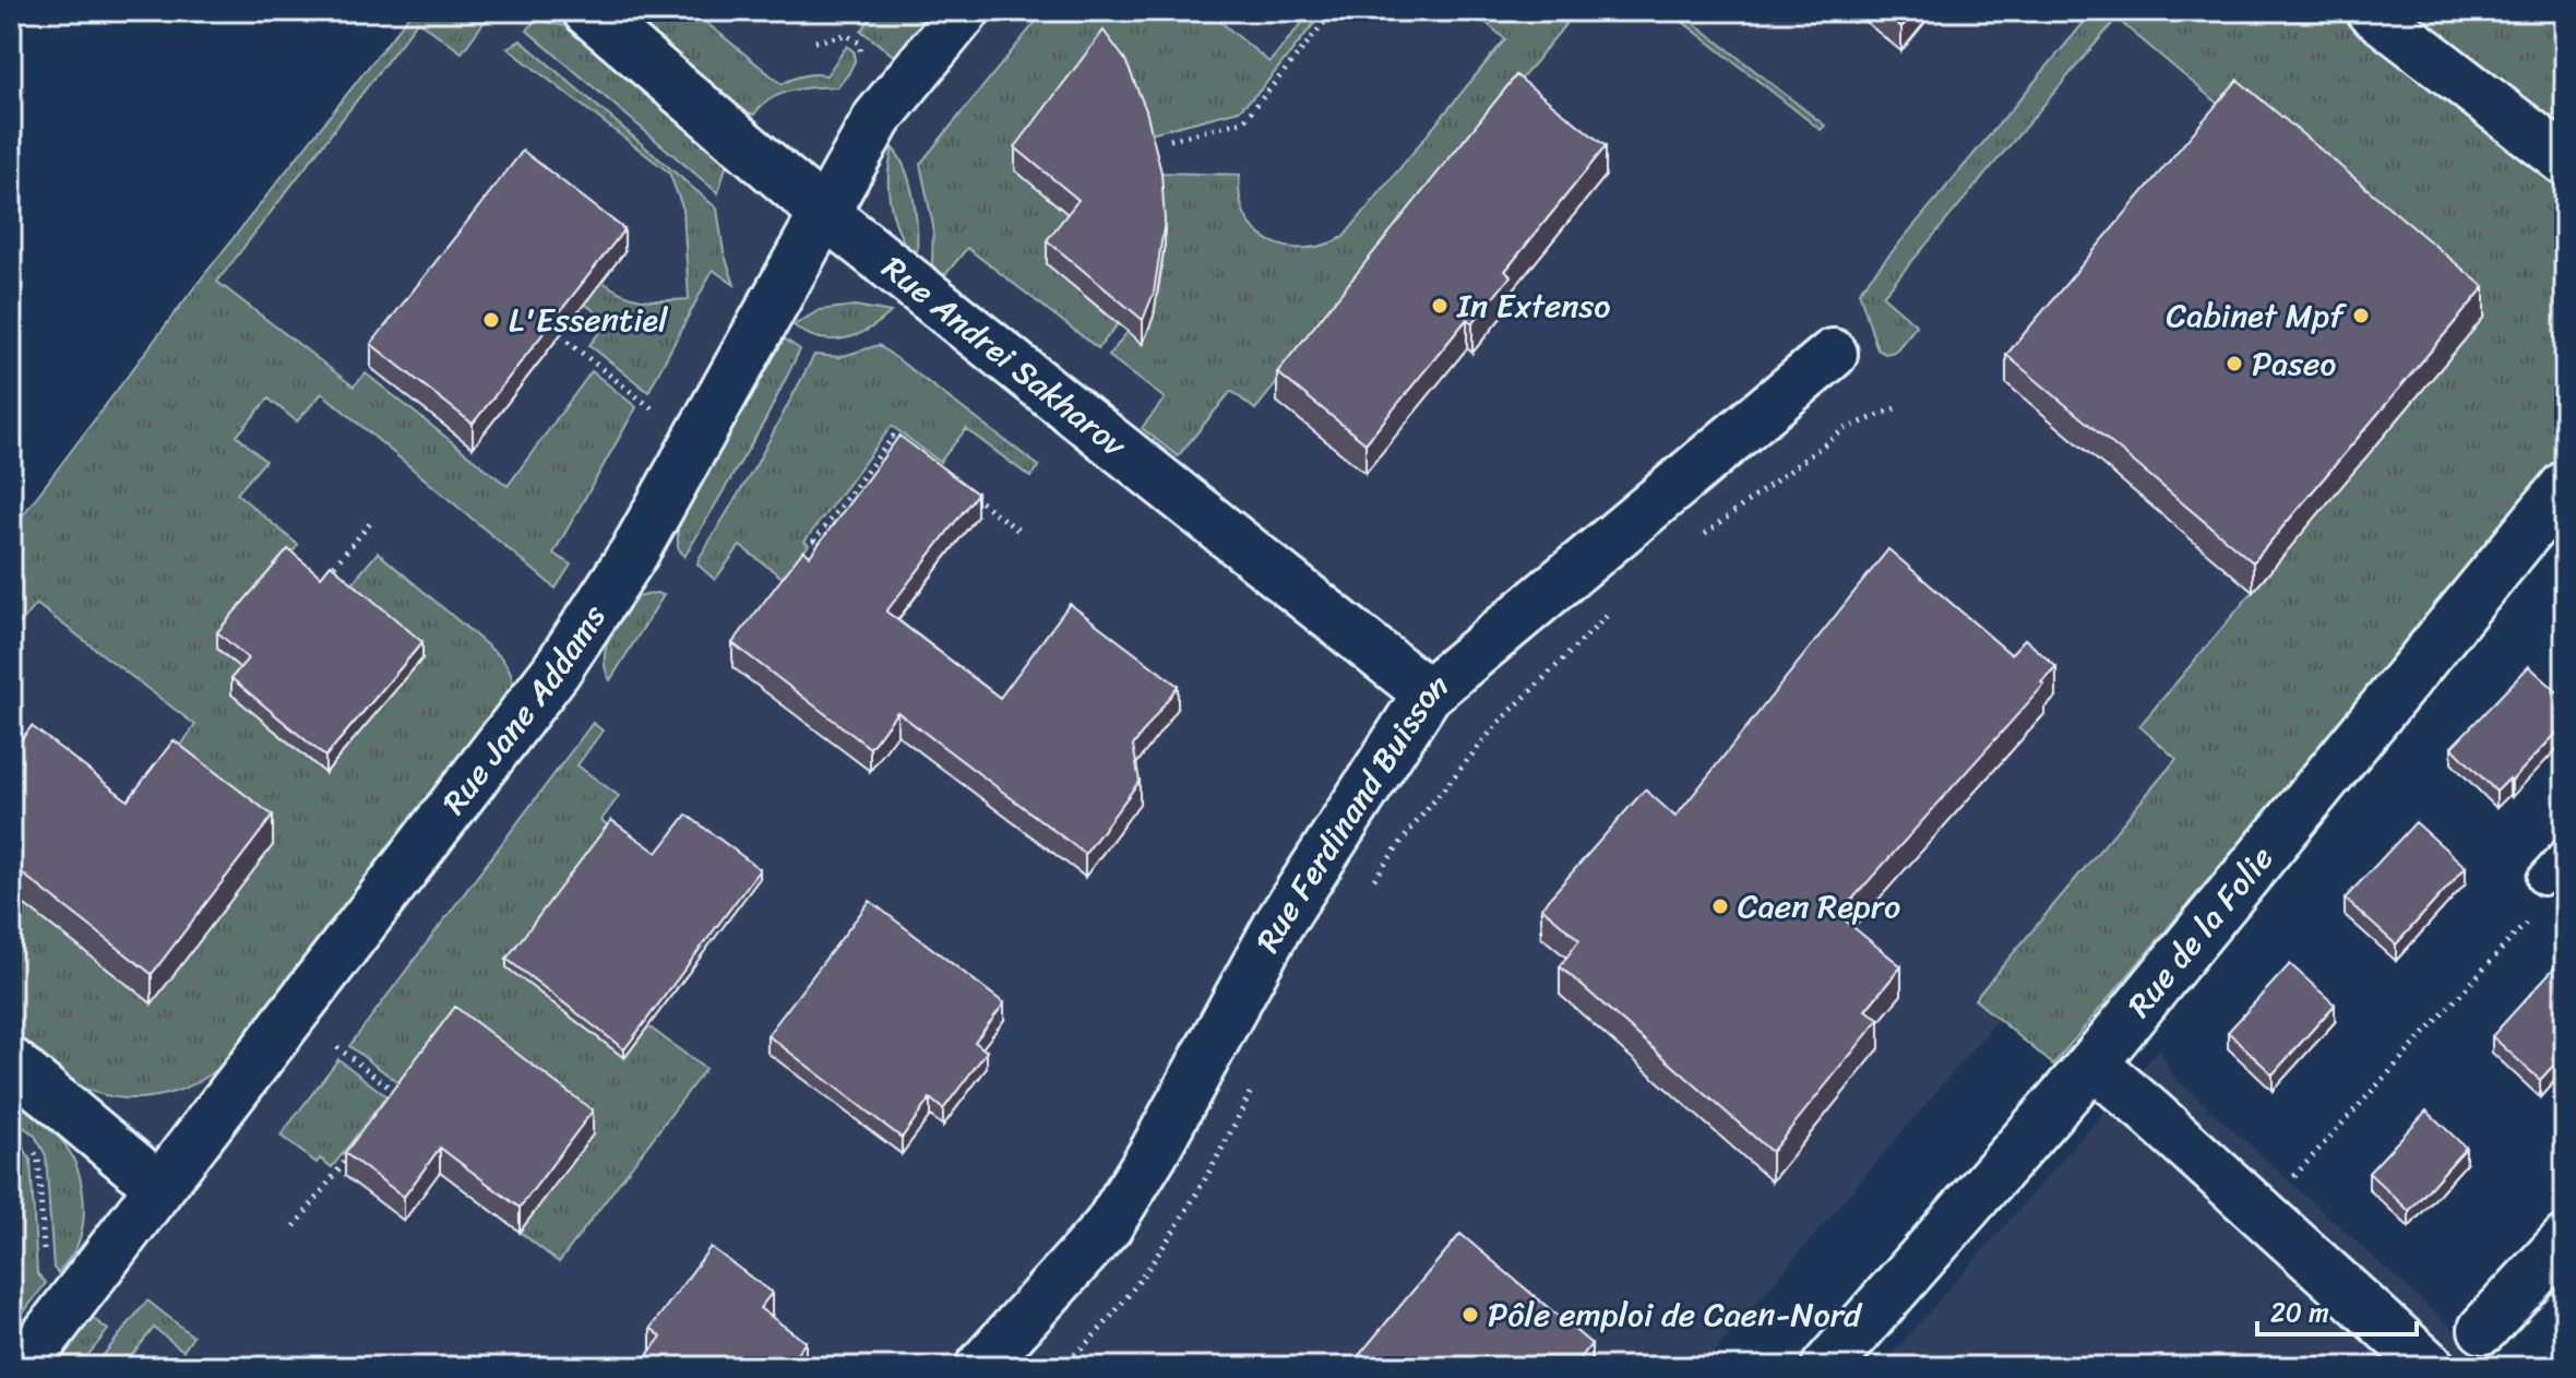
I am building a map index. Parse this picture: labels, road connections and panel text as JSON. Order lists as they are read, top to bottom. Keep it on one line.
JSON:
{"streets":{"street":["Rue Andrei Sakharov","Rue Jane Addams","Rue Ferdinand Buisson","Rue de la Folie"]},"crossings":[["Rue Andrei Sakharov","Rue Jane Addams"],["Rue Andrei Sakharov","Rue Ferdinand Buisson"]],"places":["In Extenso","Cabinet Mpf","L'Essentiel","Paseo","Caen Repro","Pôle emploi de Caen-Nord"],"scale_bar":"20 m"}
